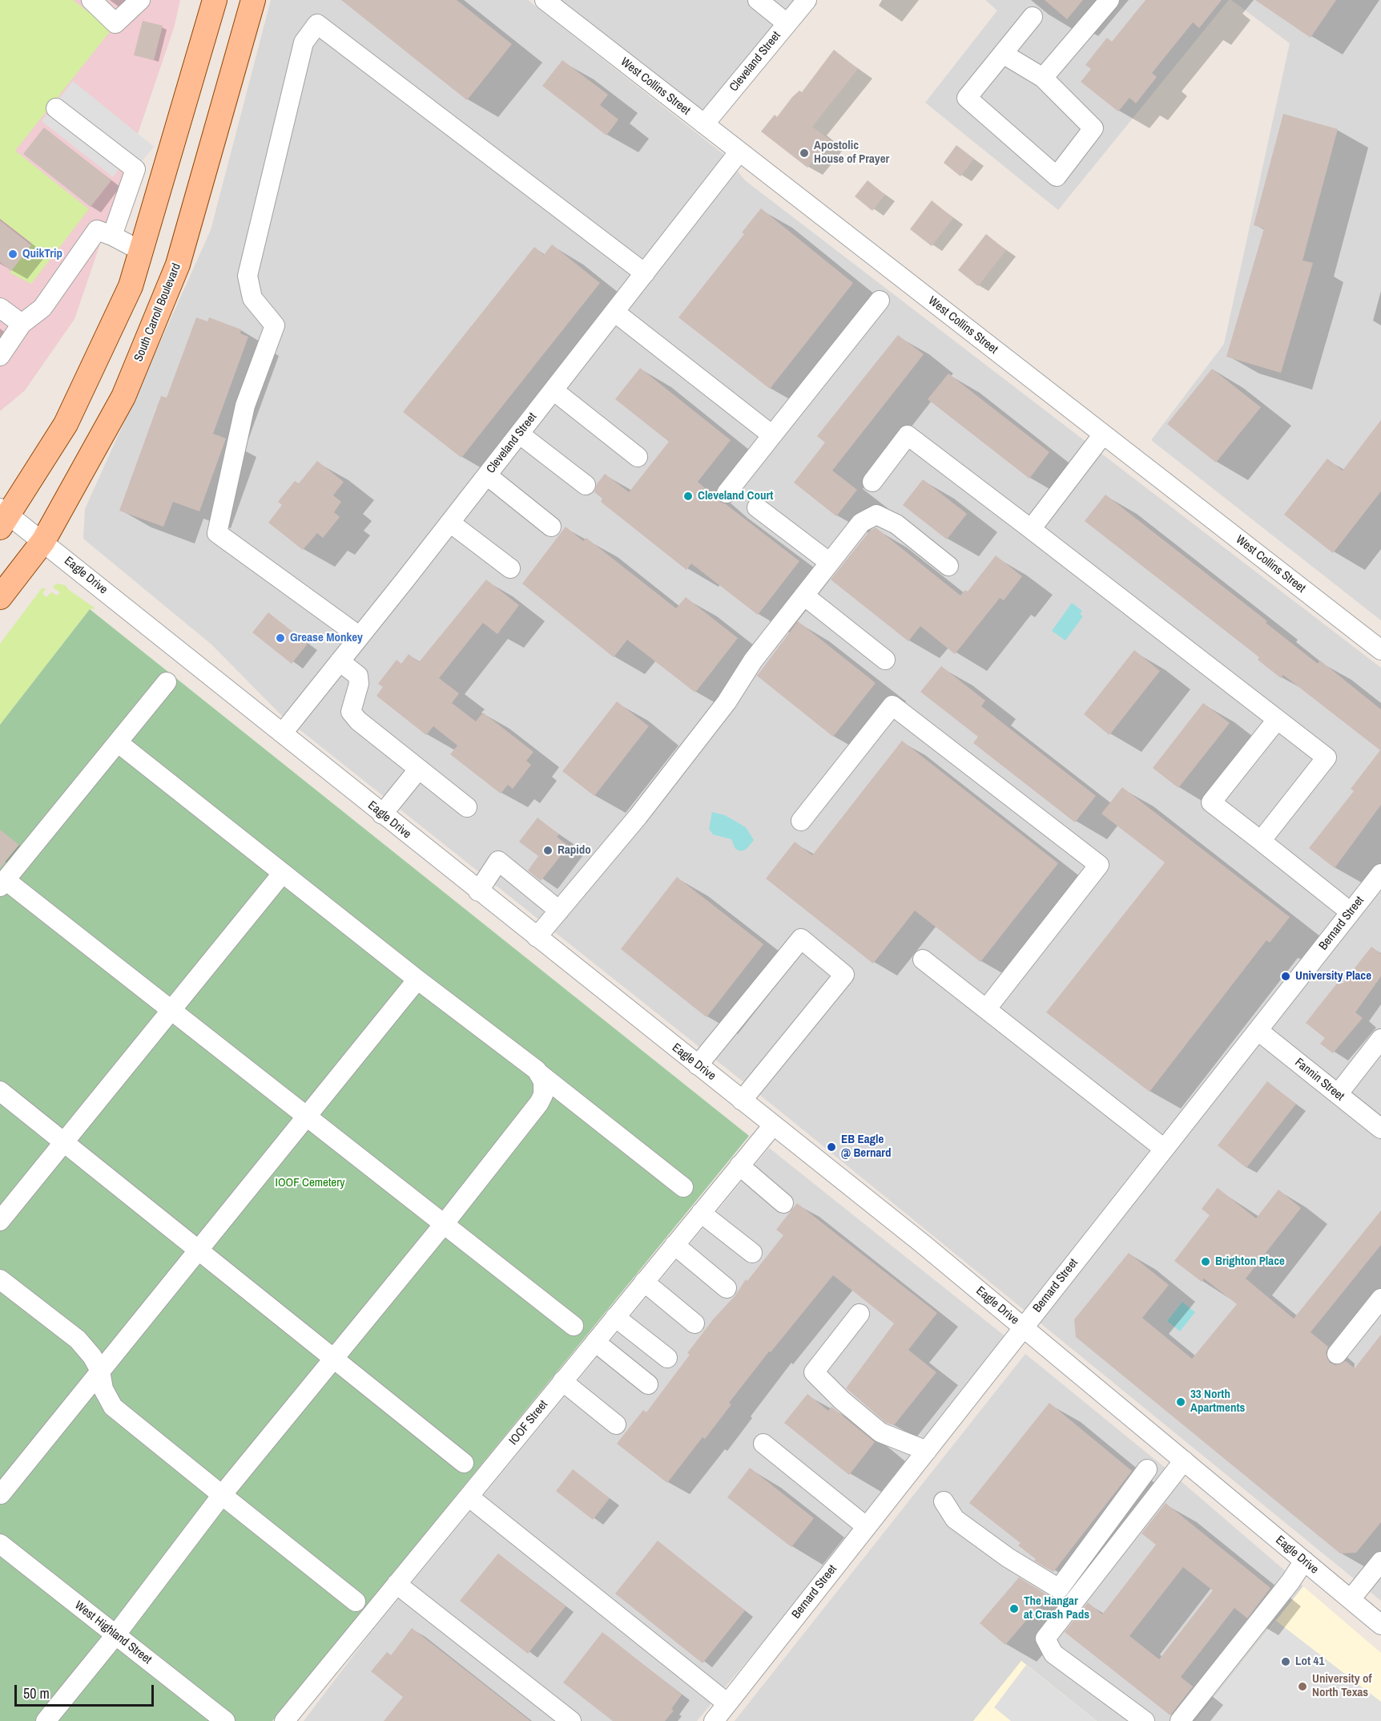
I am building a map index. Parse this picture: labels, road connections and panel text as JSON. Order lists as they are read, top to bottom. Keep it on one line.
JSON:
{"streets":{"main road":["South Carroll Boulevard"],"street":["Cleveland Street","West Collins Street","Eagle Drive","Bernard Street","Fannin Street","IOOF Street","West Highland Street"]},"crossings":[["Cleveland Street","West Collins Street"],["Cleveland Street","Eagle Drive"],["South Carroll Boulevard","Eagle Drive"],["Eagle Drive","Bernard Street"],["Eagle Drive","IOOF Street"],["Bernard Street","Fannin Street"]],"parks":["IOOF Cemetery"],"places":["Apostolic House of Prayer","QuikTrip","Cleveland Court","Grease Monkey","Rapido","University Place","EB Eagle @ Bernard","Brighton Place","33 North Apartments","The Hangar at Crash Pads","Lot 41","University of North Texas"],"scale_bar":"50 m"}
